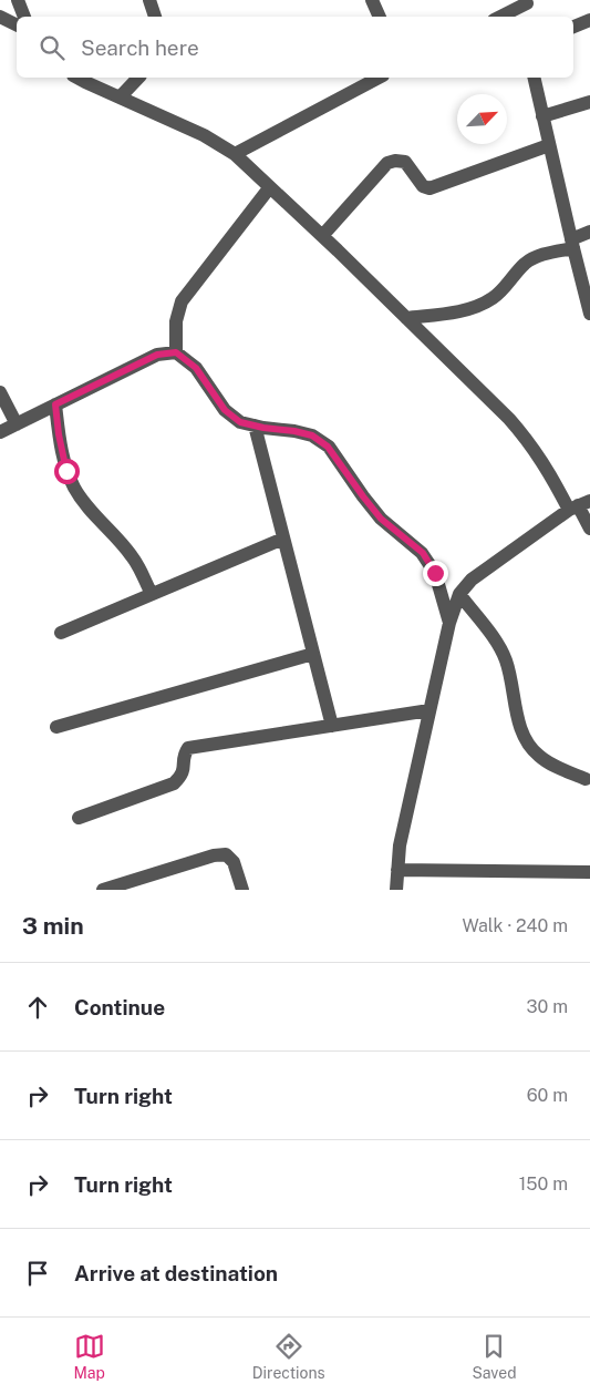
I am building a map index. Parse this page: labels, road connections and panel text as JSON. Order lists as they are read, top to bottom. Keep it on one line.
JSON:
{"north":"top right","page":{"search":"Search here","heading":["3 min","Walk · 240 m"],"list":[["Continue","30 m"],["Turn right","60 m"],["Turn right","150 m"],"Arrive at destination"],"nav":["Map","Directions","Saved"]}}
